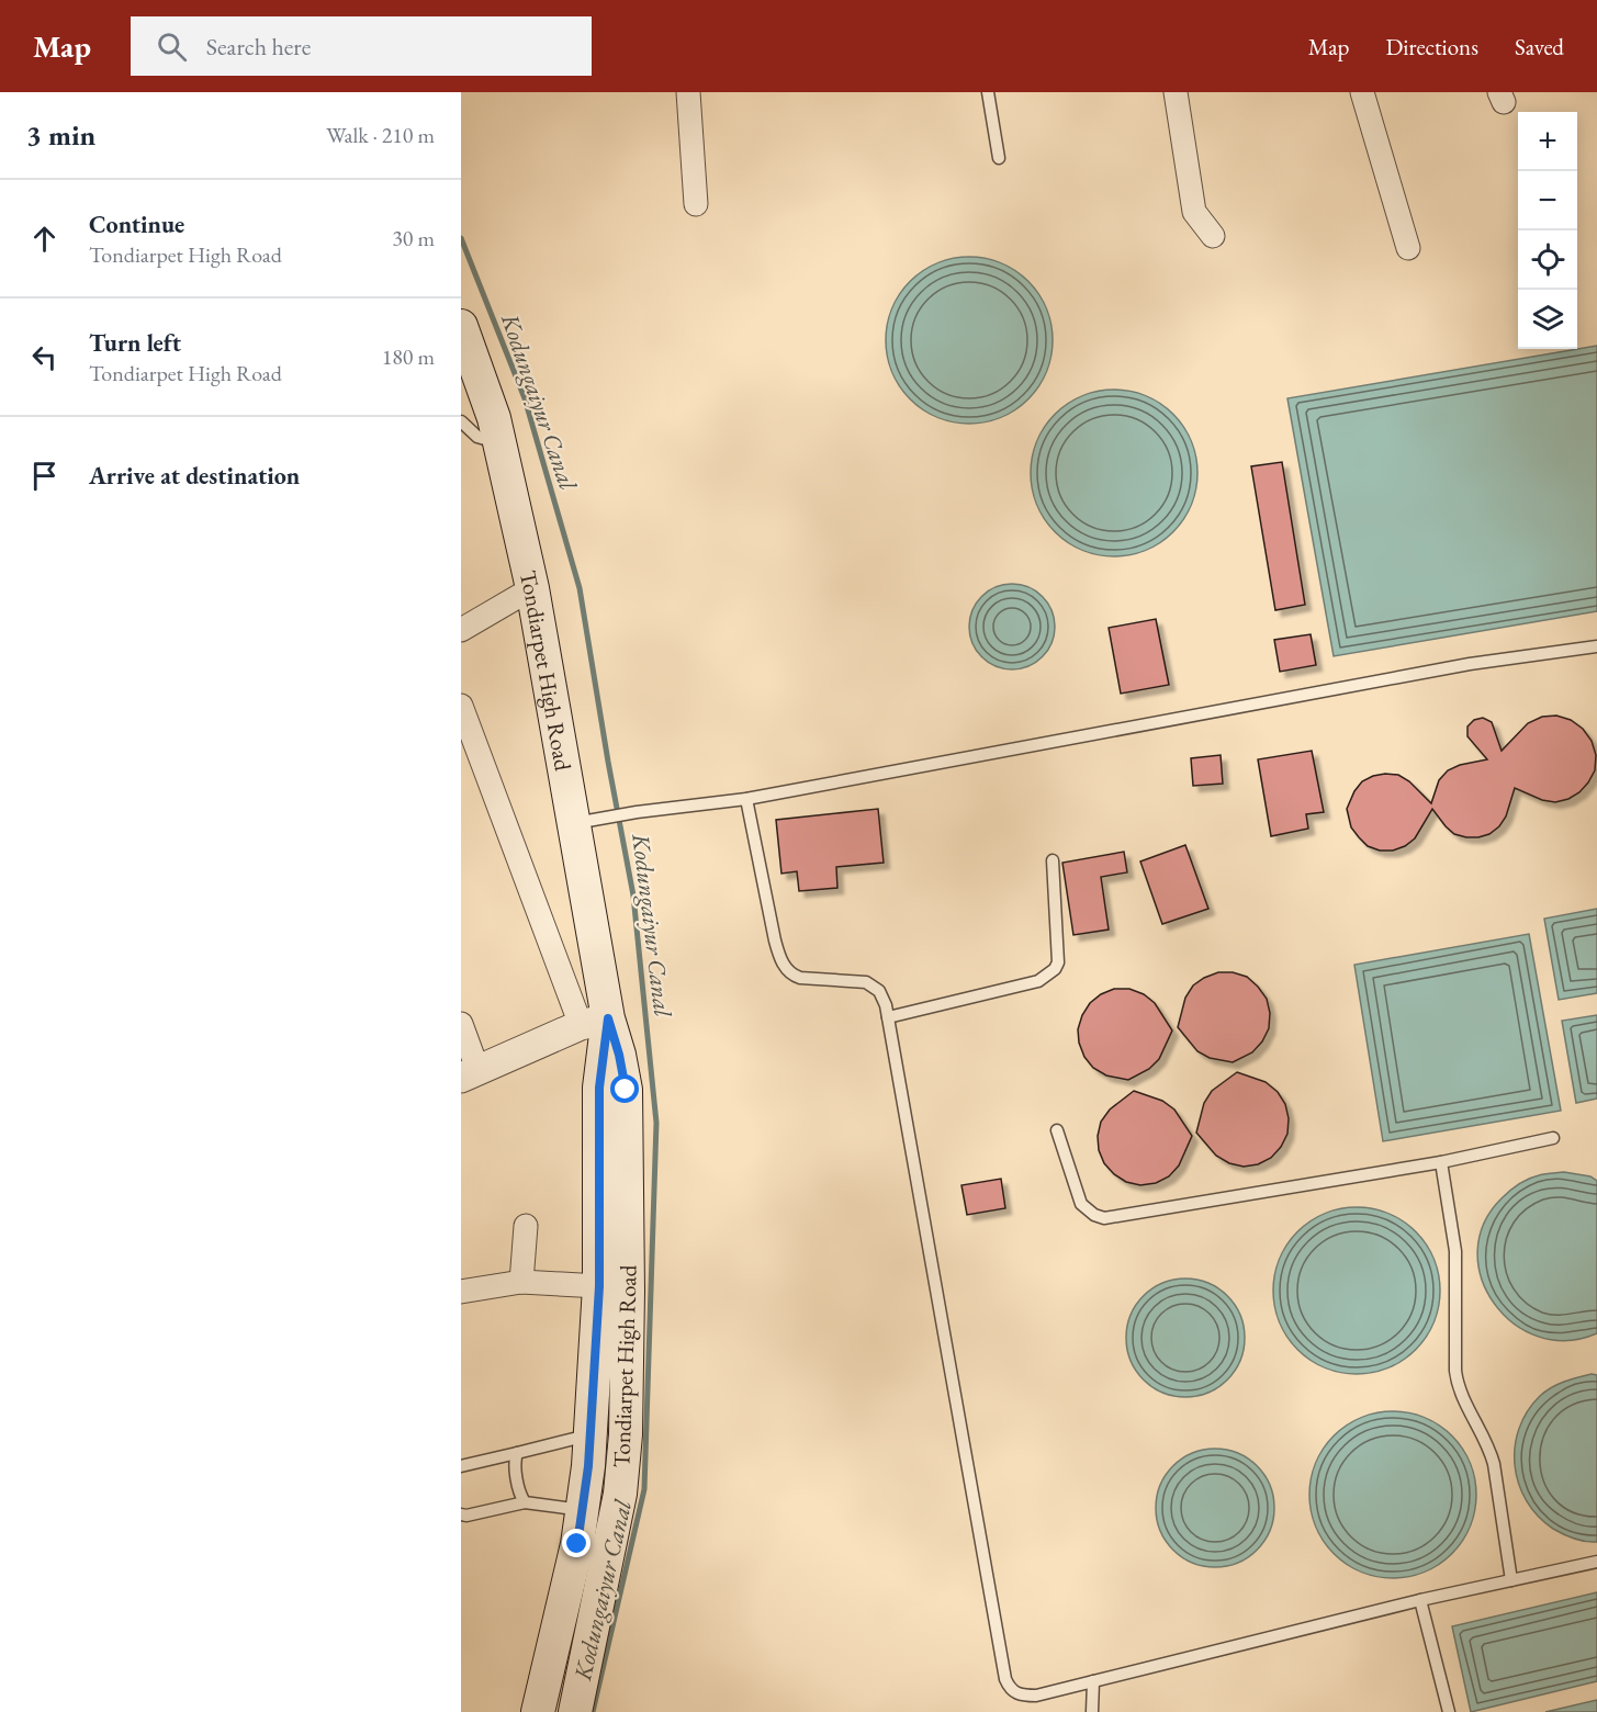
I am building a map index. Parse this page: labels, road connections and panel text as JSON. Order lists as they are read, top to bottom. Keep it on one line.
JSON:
{"streets":{"main road":["Tondiarpet High Road"]},"water":["Kodungaiyur Canal"],"page":{"header":"Map","search":"Search here","nav":["Map","Directions","Saved"],"heading":["3 min","Walk · 210 m"],"map_buttons":["+","−"],"list":[["Continue","Tondiarpet High Road","30 m"],["Turn left","Tondiarpet High Road","180 m"],"Arrive at destination"]}}
